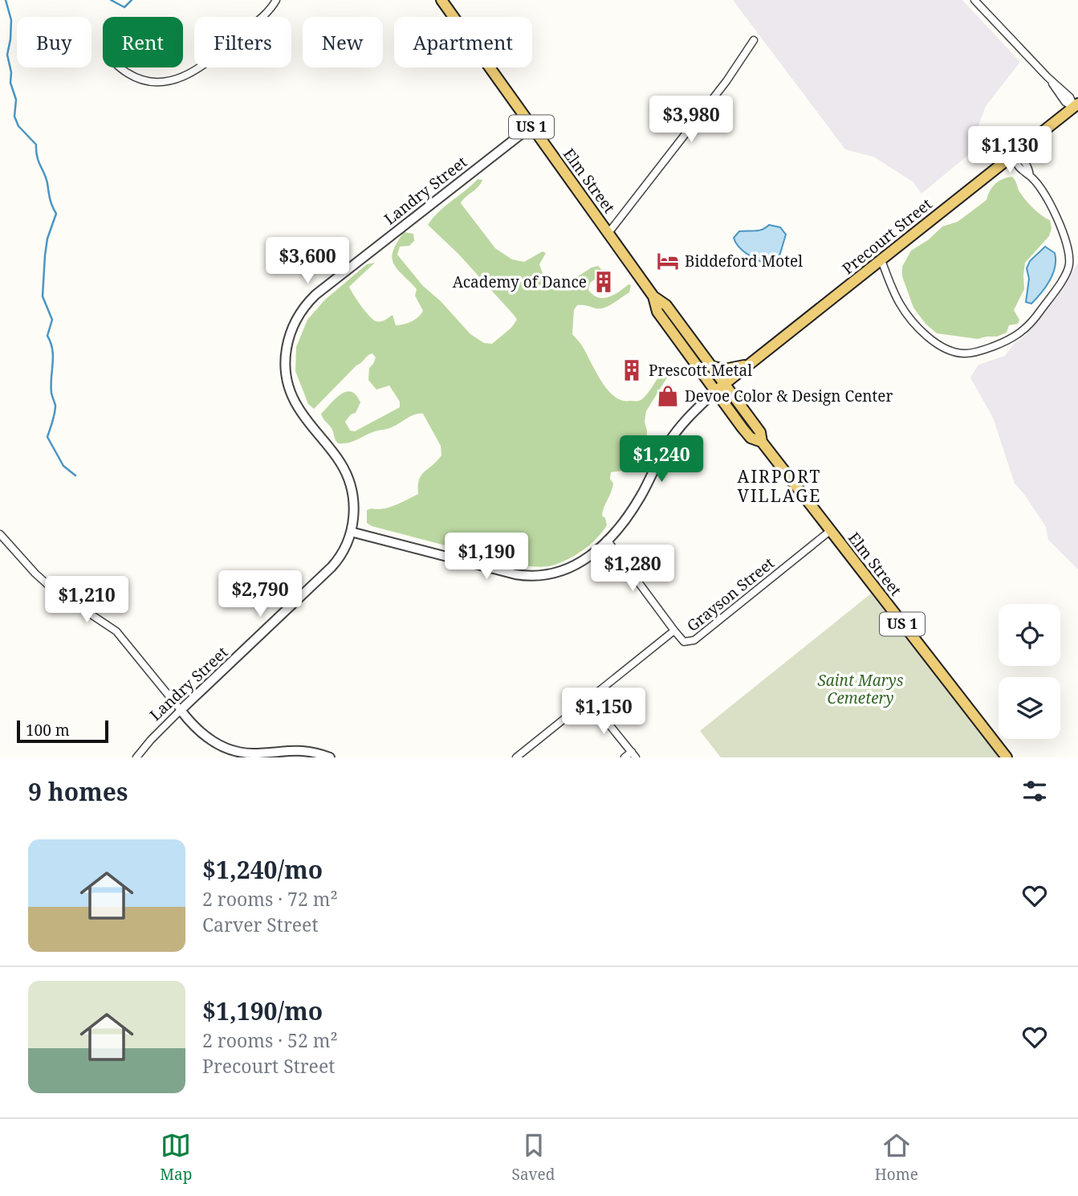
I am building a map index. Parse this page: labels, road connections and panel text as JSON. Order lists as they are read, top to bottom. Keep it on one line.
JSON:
{"streets":{"main road":["US 1","Elm Street","Precourt Street"],"street":["Landry Street","Grayson Street"]},"crossings":[["Elm Street","Landry Street"],["Elm Street","Precourt Street"],["Elm Street","Grayson Street"]],"districts":["AIRPORT VILLAGE"],"parks":["Saint Marys Cemetery"],"places":{"hotel":["Biddeford Motel"],"building":["Academy of Dance","Prescott Metal"],"shop":["Devoe Color & Design Center"]},"scale_bar":"100 m","page":{"chip":["Buy","Rent","Filters","New","Apartment"],"price":["$3,980","$1,130","$3,600","$1,240","$1,190","$1,280","$2,790","$1,210","$1,150"],"scale":"100 m","heading":"9 homes","list":[{"name":"$1,240/mo","note":"2 rooms · 72 m² · Carver Street"},{"name":"$1,190/mo","note":"2 rooms · 52 m² · Precourt Street"}],"tabs":["Map","Saved","Home"]}}
